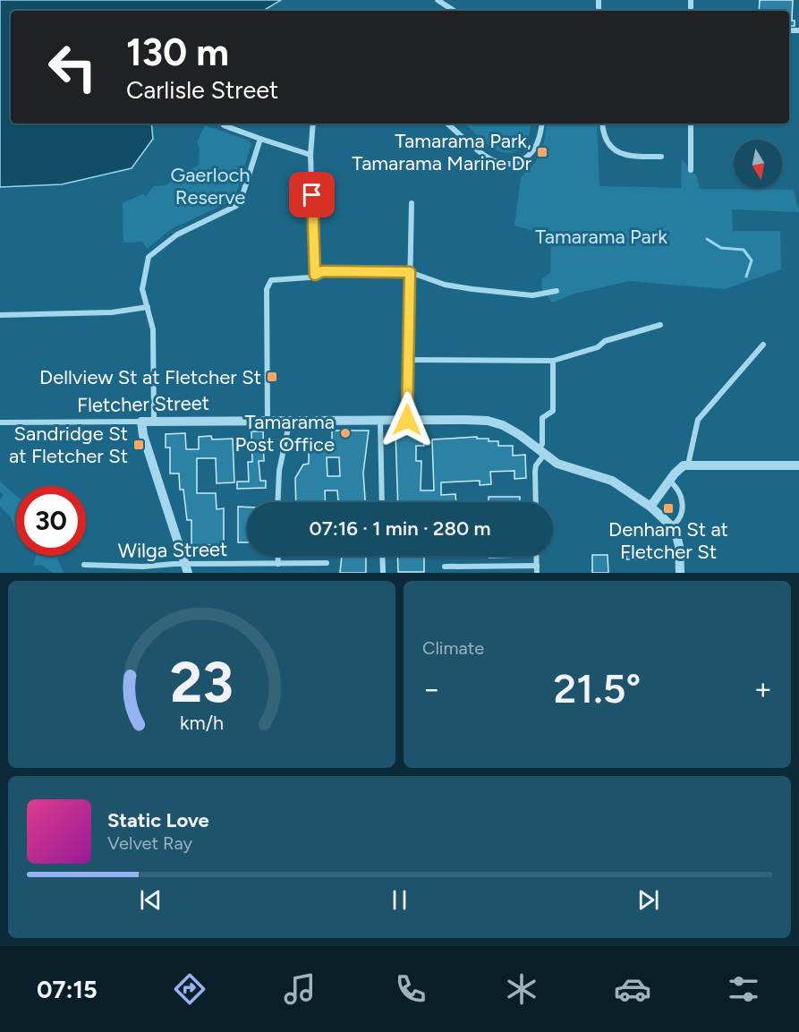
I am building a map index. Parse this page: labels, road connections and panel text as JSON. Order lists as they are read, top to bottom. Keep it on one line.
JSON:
{"streets":{"street":["Fletcher Street","Wilga Street"]},"parks":["Gaerloch Reserve","Tamarama Park"],"places":{"transit":["Tamarama Park, Tamarama Marine Dr","Dellview St at Fletcher St","Sandridge St at Fletcher St","Denham St at Fletcher St"],"other":["Tamarama Post Office"]},"north":"bottom","page":{"turn":["130 m","Carlisle Street"],"limit":"30","trip":"07:16 · 1 min · 280 m","tile":"Climate","heat":["−","21.5°","+"],"song":["Static Love","Velvet Ray"],"tabs":"07:15","gauge":["23","km/h"]}}
